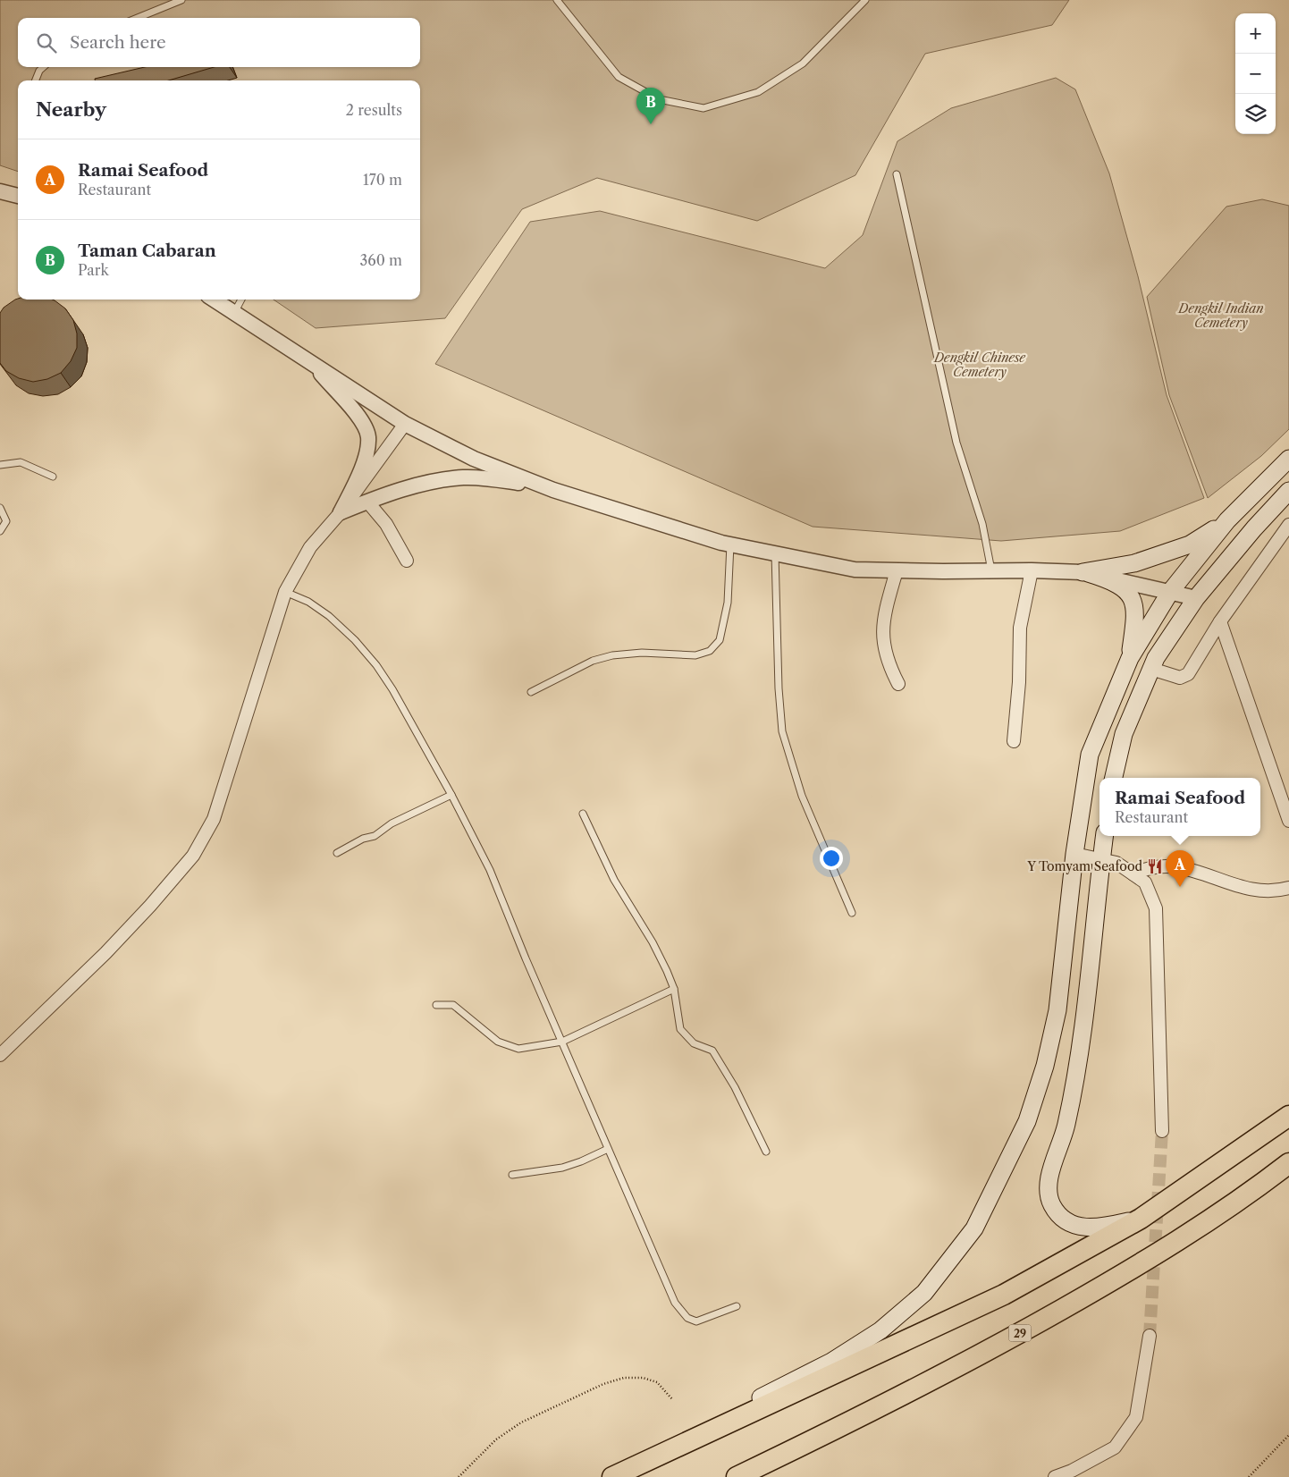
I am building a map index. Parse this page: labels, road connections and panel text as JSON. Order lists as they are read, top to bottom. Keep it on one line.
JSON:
{"streets":{"highway":["29"]},"parks":["Dengkil Indian Cemetery","Dengkil Chinese Cemetery"],"places":{"restaurant":["Y Tomyam Seafood"]},"page":{"map_buttons":["+","−"],"search":"Search here","heading":["Nearby","2 results"],"pins":["B","A"],"list":[{"mark":"A","name":"Ramai Seafood","note":"Restaurant","value":"170 m"},{"mark":"B","name":"Taman Cabaran","note":"Park","value":"360 m"}],"popup":["Ramai Seafood","Restaurant"]}}
